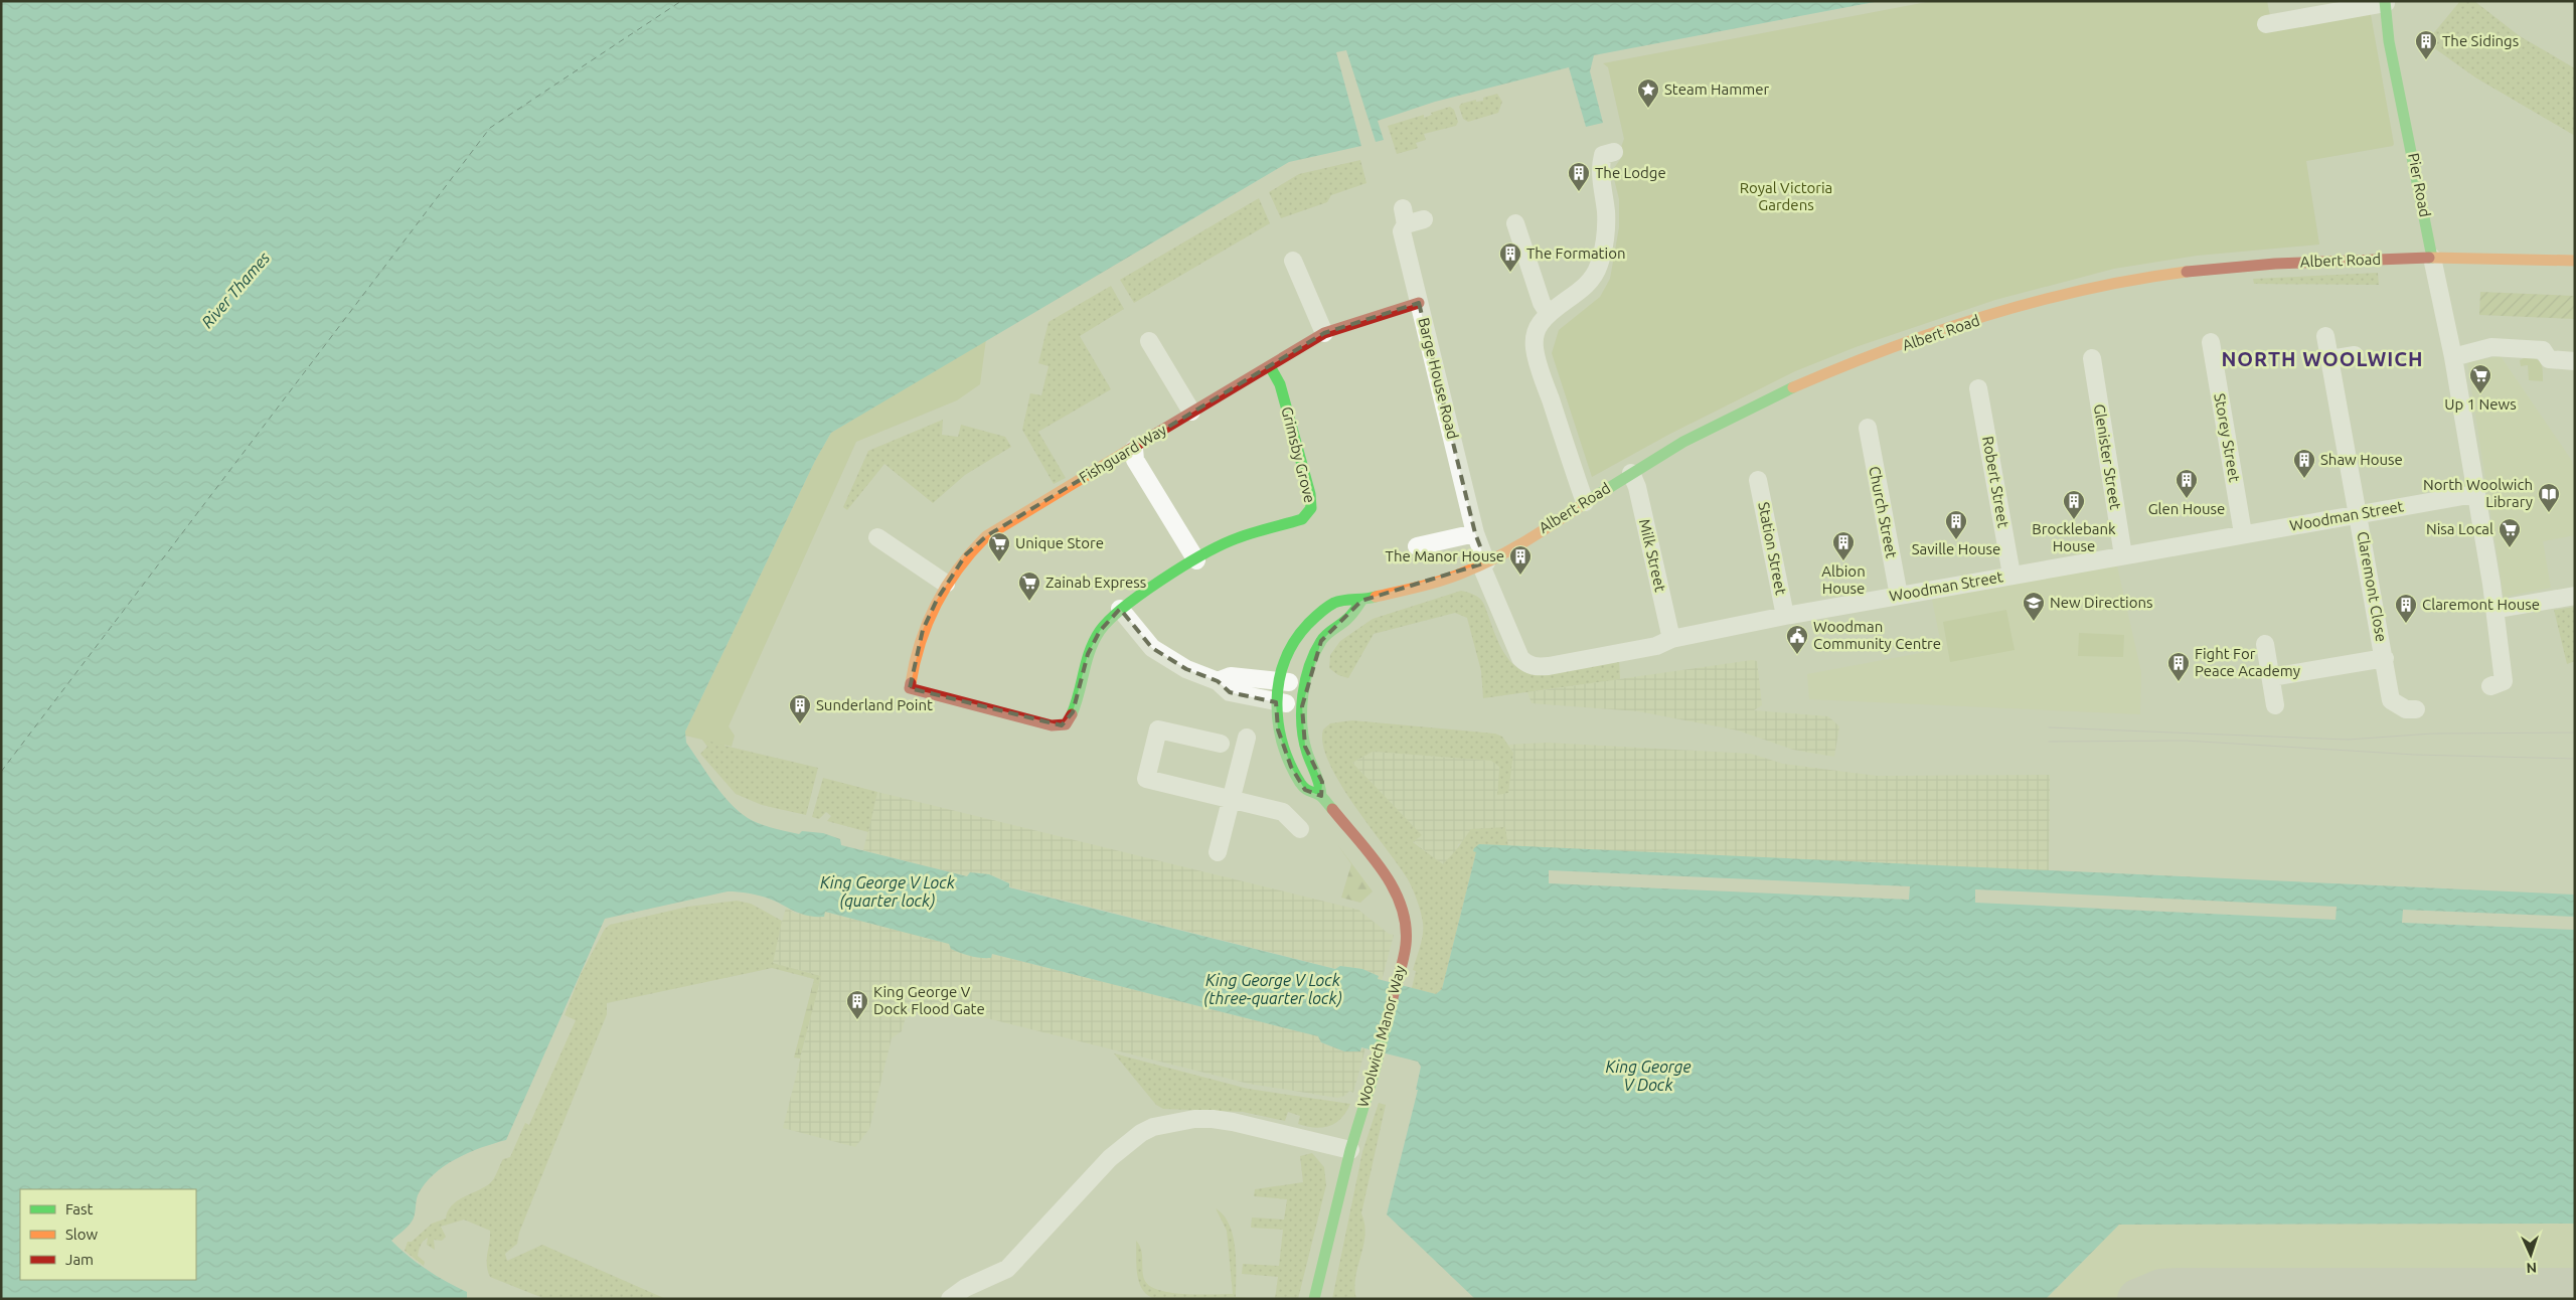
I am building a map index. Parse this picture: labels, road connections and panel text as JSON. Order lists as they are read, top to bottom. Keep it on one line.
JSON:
{"streets":{"main road":["Pier Road","Albert Road","Fishguard Way","Grimsby Grove","Woolwich Manor Way"],"street":["Barge House Road","Storey Street","Glenister Street","Robert Street","Church Street","Woodman Street","Station Street","Milk Street","Claremont Close"]},"crossings":[["Pier Road","Albert Road"],["Pier Road","Woodman Street"],["Albert Road","Barge House Road"],["Albert Road","Woodman Street"],["Albert Road","Milk Street"],["Albert Road","Woolwich Manor Way"],["Barge House Road","Fishguard Way"],["Barge House Road","Woodman Street"],["Storey Street","Woodman Street"],["Fishguard Way","Grimsby Grove"],["Glenister Street","Woodman Street"],["Robert Street","Woodman Street"],["Church Street","Woodman Street"],["Woodman Street","Station Street"],["Woodman Street","Milk Street"],["Woodman Street","Claremont Close"]],"districts":["NORTH WOOLWICH"],"water":["River Thames","King George V Lock (quarter lock)","King George V Lock (three-quarter lock)","King George V Dock"],"parks":["Royal Victoria Gardens"],"places":{"building":["The Sidings","The Lodge","The Formation","Shaw House","Glen House","Brocklebank House","Saville House","Albion House","The Manor House","Claremont House","Fight For Peace Academy","Sunderland Point","King George V Dock Flood Gate"],"place":["Steam Hammer"],"supermarket":["Up 1 News","Nisa Local","Unique Store","Zainab Express"],"library":["North Woolwich Library"],"school or university":["New Directions"],"public building":["Woodman Community Centre"]},"legend":["Fast","Slow","Jam"],"north":"bottom"}
